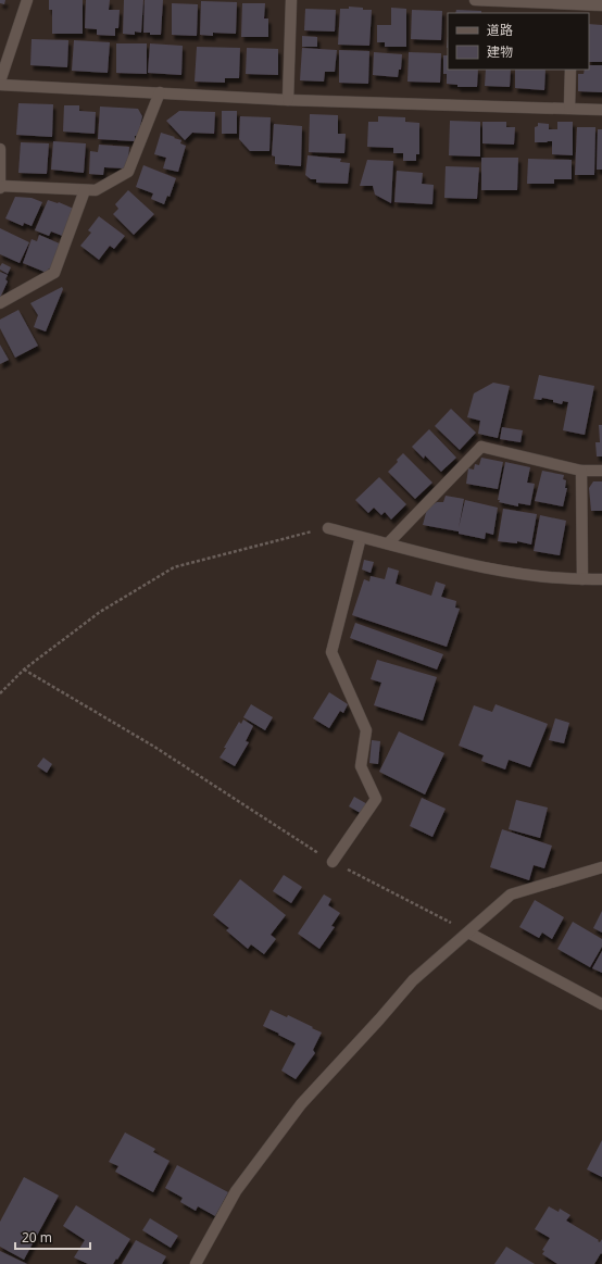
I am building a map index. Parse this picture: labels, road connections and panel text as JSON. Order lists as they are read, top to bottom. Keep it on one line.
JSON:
{"legend":["道路","建物"],"scale_bar":"20 m"}
